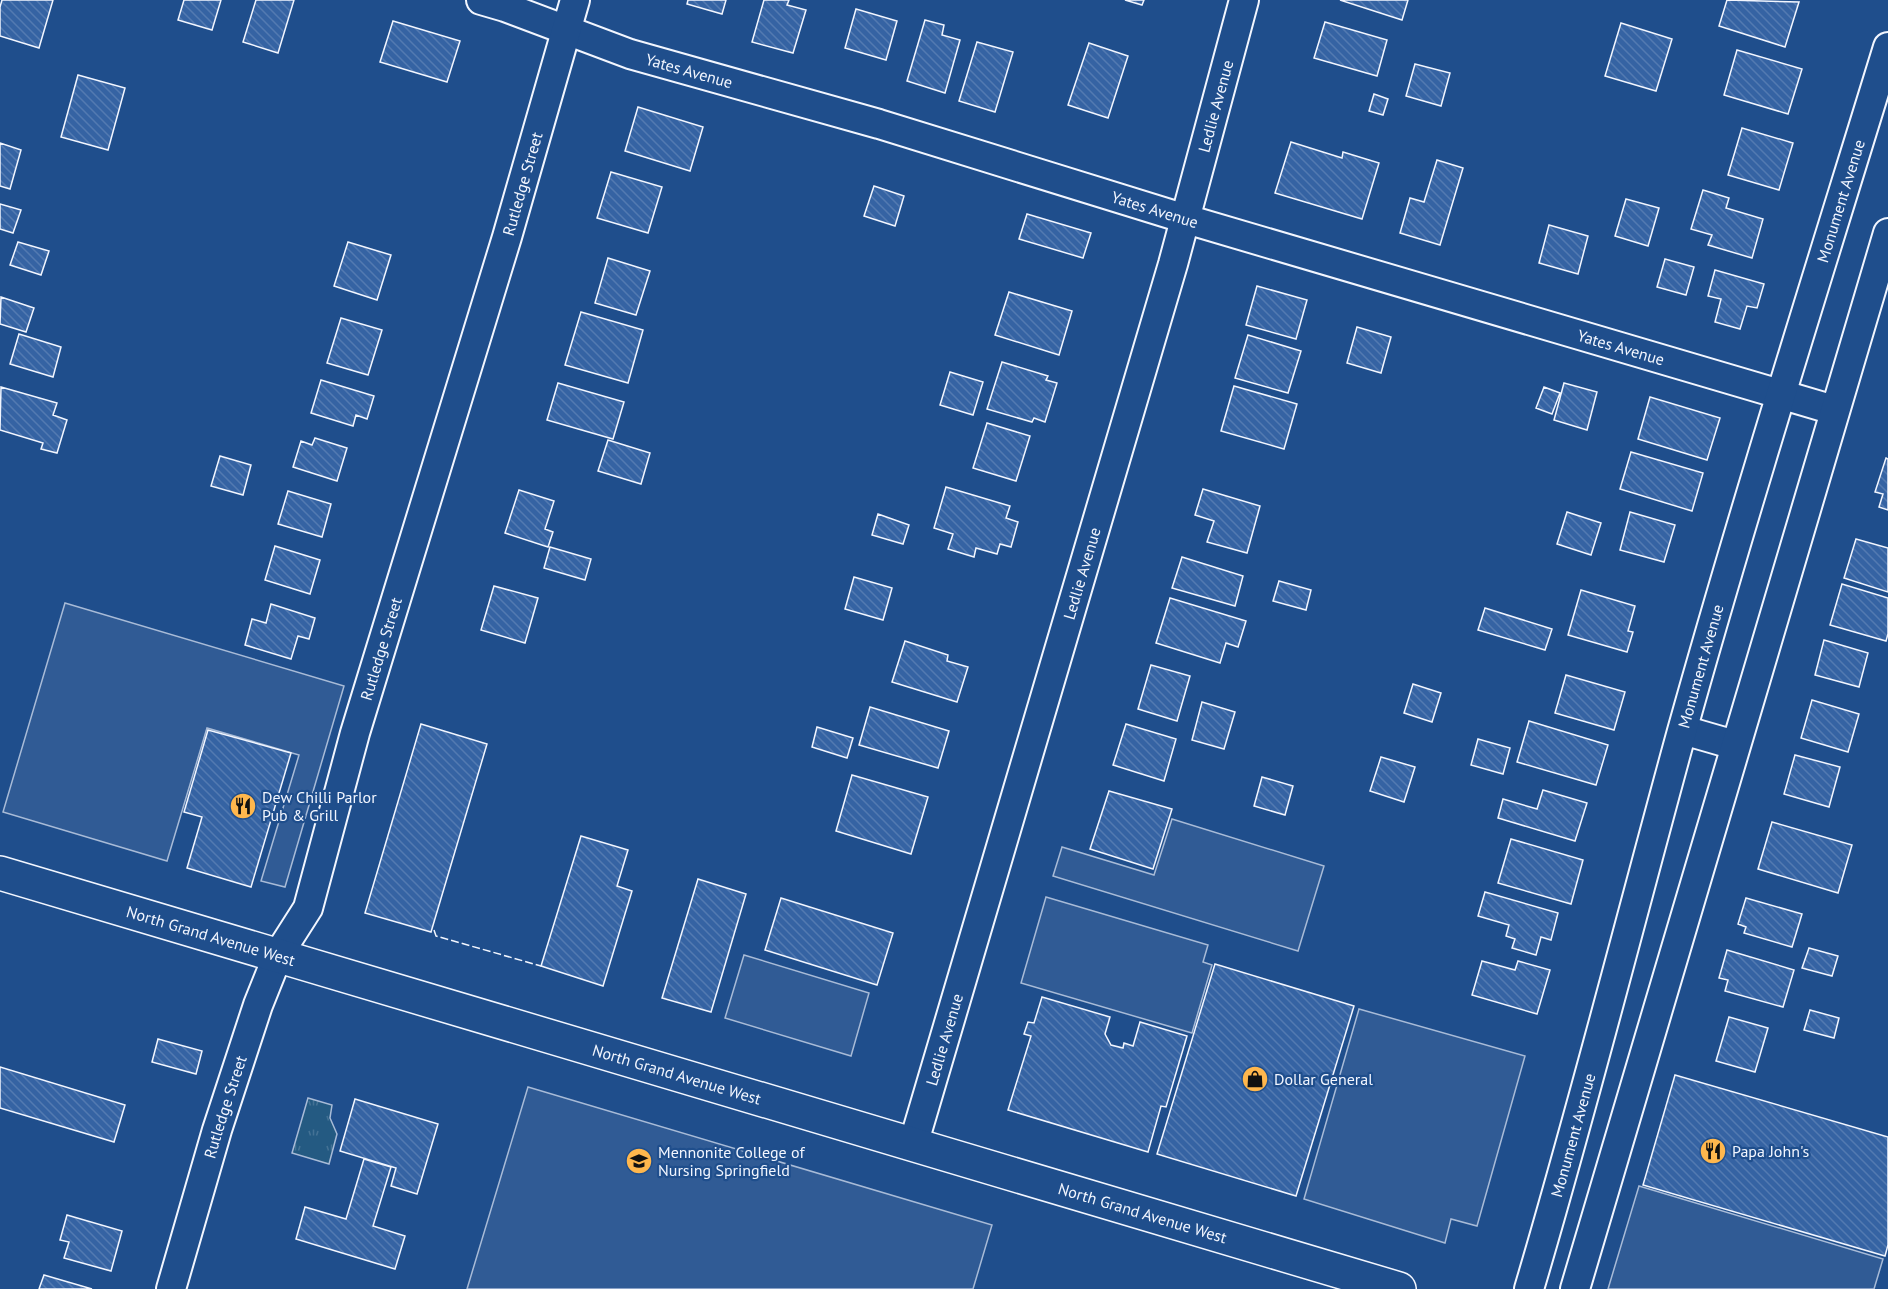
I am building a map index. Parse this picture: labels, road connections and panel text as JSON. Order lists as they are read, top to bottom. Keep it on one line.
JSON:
{"streets":{"main road":["North Grand Avenue West"],"street":["Yates Avenue","Ledlie Avenue","Rutledge Street","Monument Avenue"]},"crossings":[["Yates Avenue","Ledlie Avenue"],["Yates Avenue","Rutledge Street"],["Yates Avenue","Monument Avenue"],["Ledlie Avenue","North Grand Avenue West"],["Rutledge Street","North Grand Avenue West"]],"places":{"restaurant":["Dew Chilli Parlor Pub & Grill","Papa John's"],"shop":["Dollar General"],"school or university":["Mennonite College of Nursing Springfield"]}}
